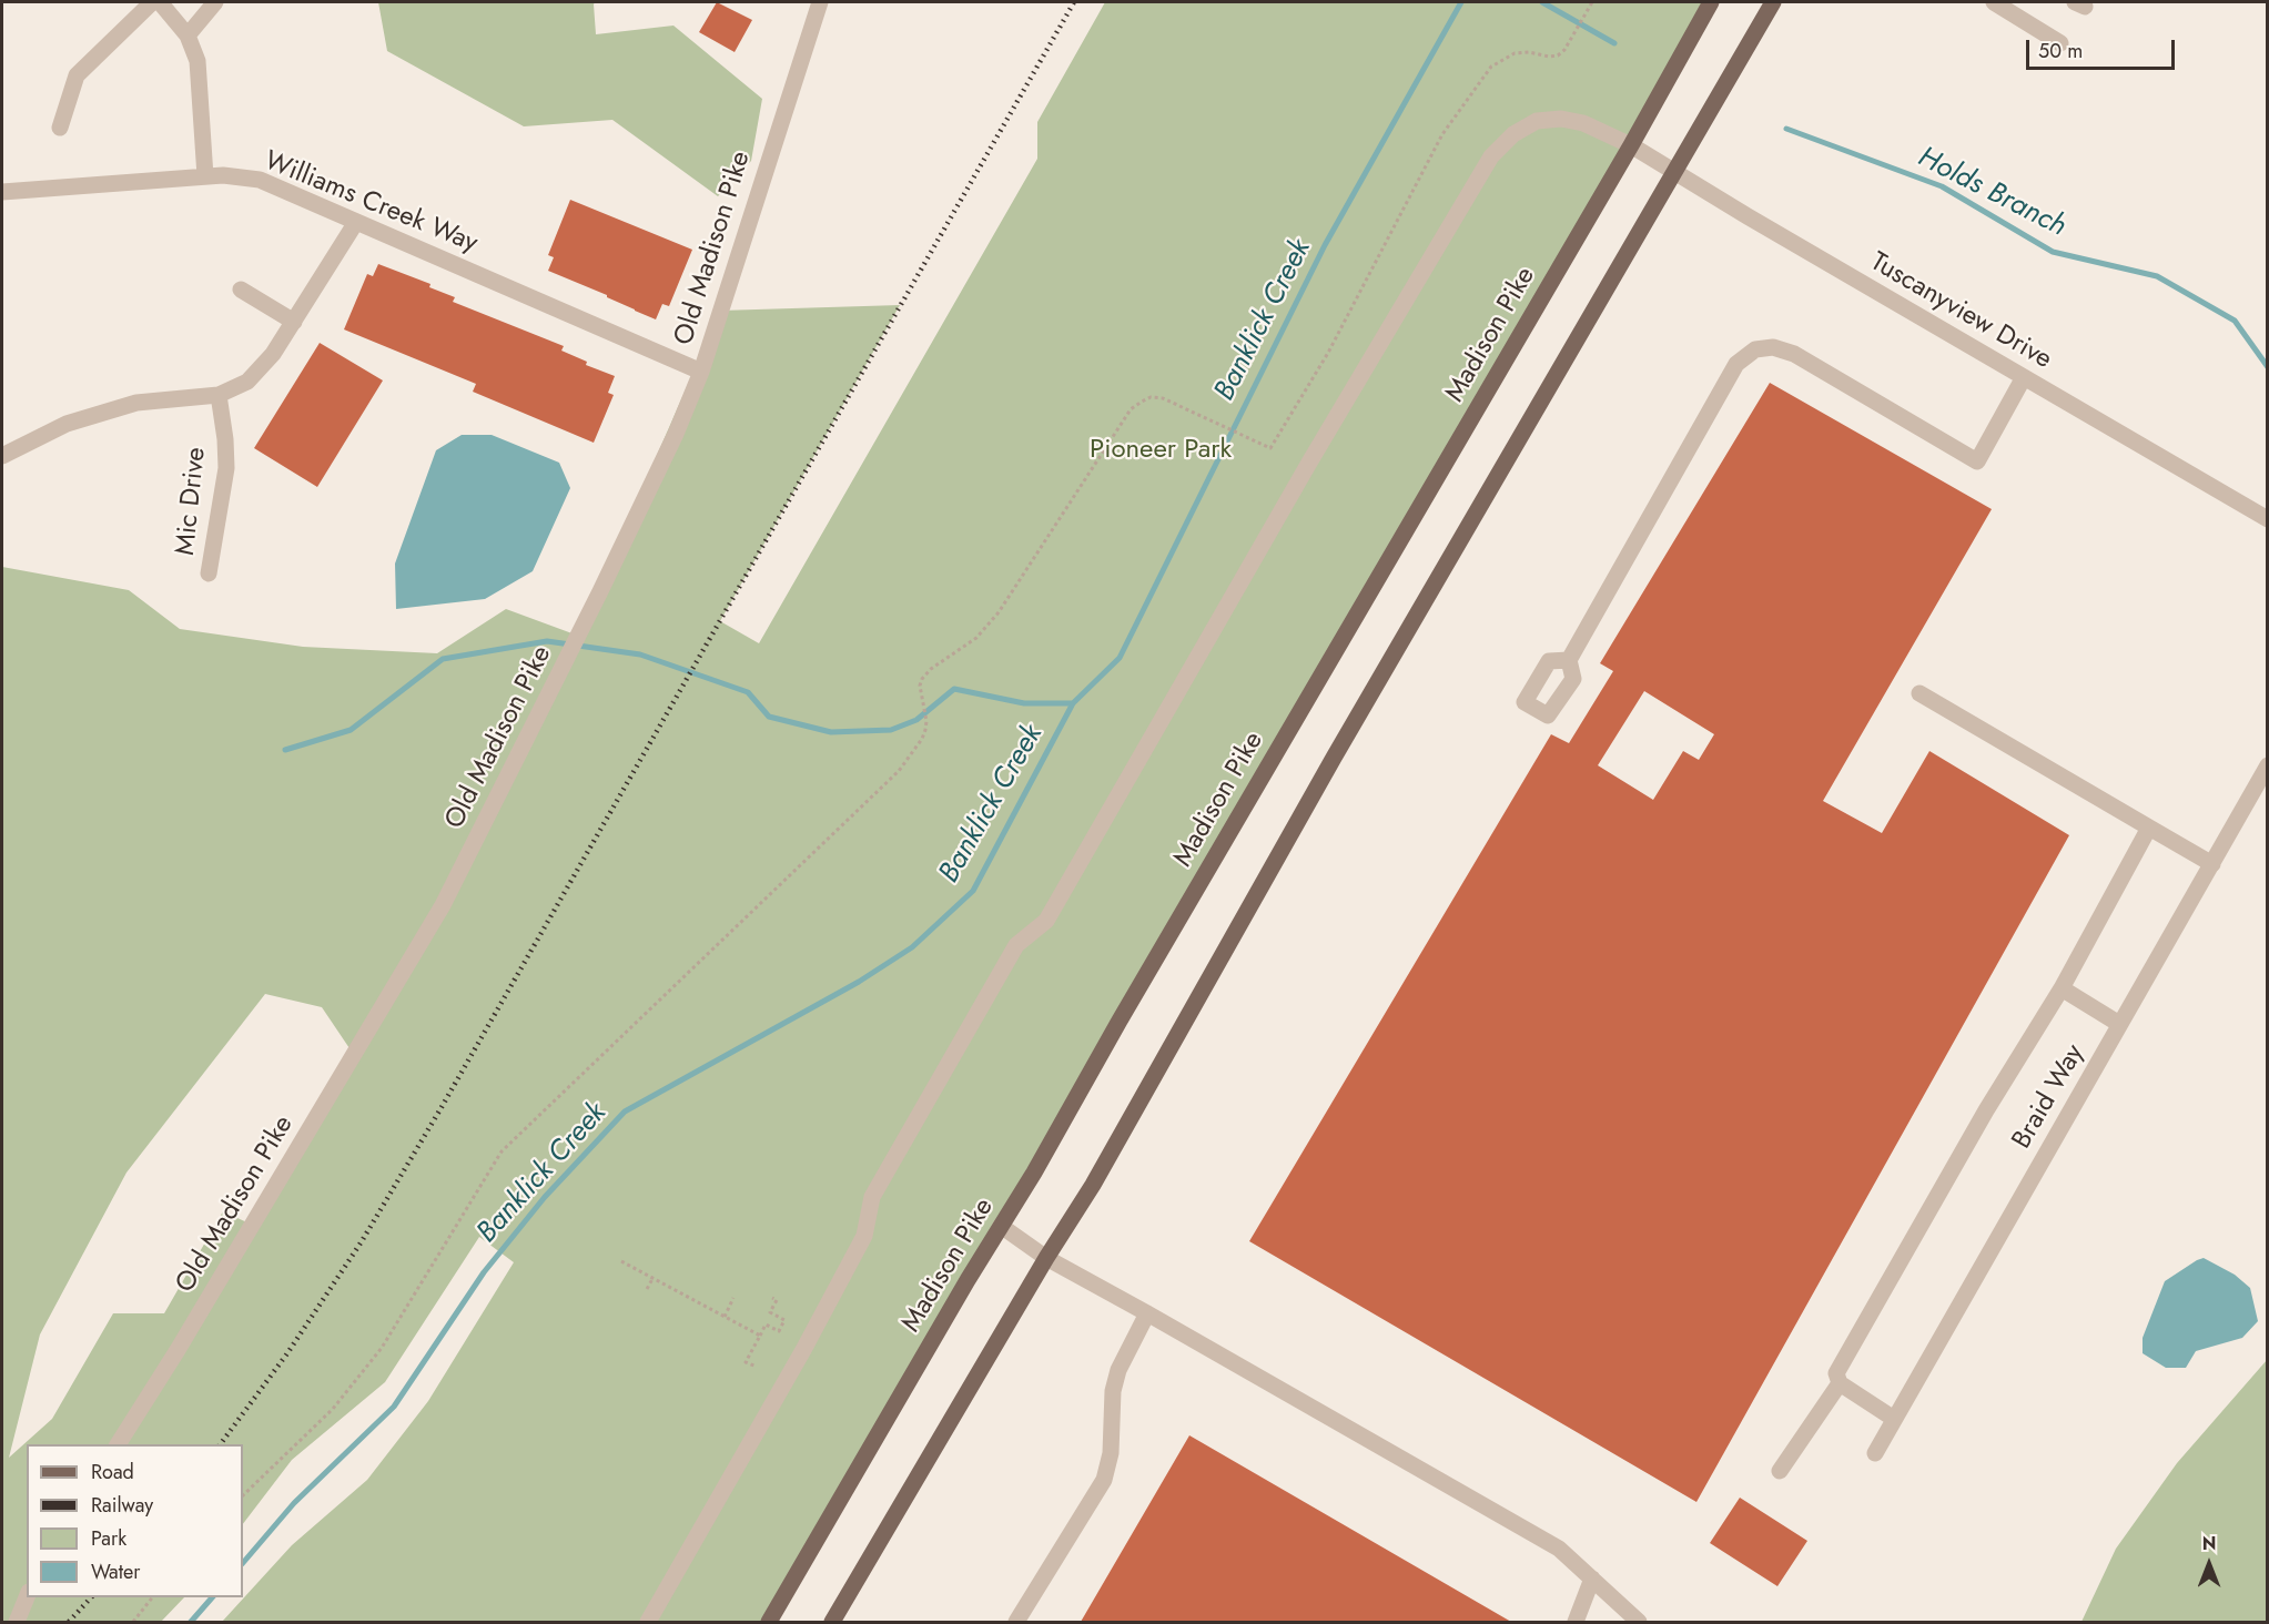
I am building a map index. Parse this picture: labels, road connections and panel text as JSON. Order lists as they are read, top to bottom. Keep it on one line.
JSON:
{"streets":{"main road":["Madison Pike"],"street":["Williams Creek Way","Old Madison Pike","Tuscanyview Drive","Mic Drive","Braid Way"]},"crossings":[["Williams Creek Way","Old Madison Pike"],["Tuscanyview Drive","Madison Pike"]],"water":["Holds Branch","Banklick Creek"],"parks":["Pioneer Park"],"legend":["Road","Railway","Park","Water"],"scale_bar":"50 m","north":"top"}
